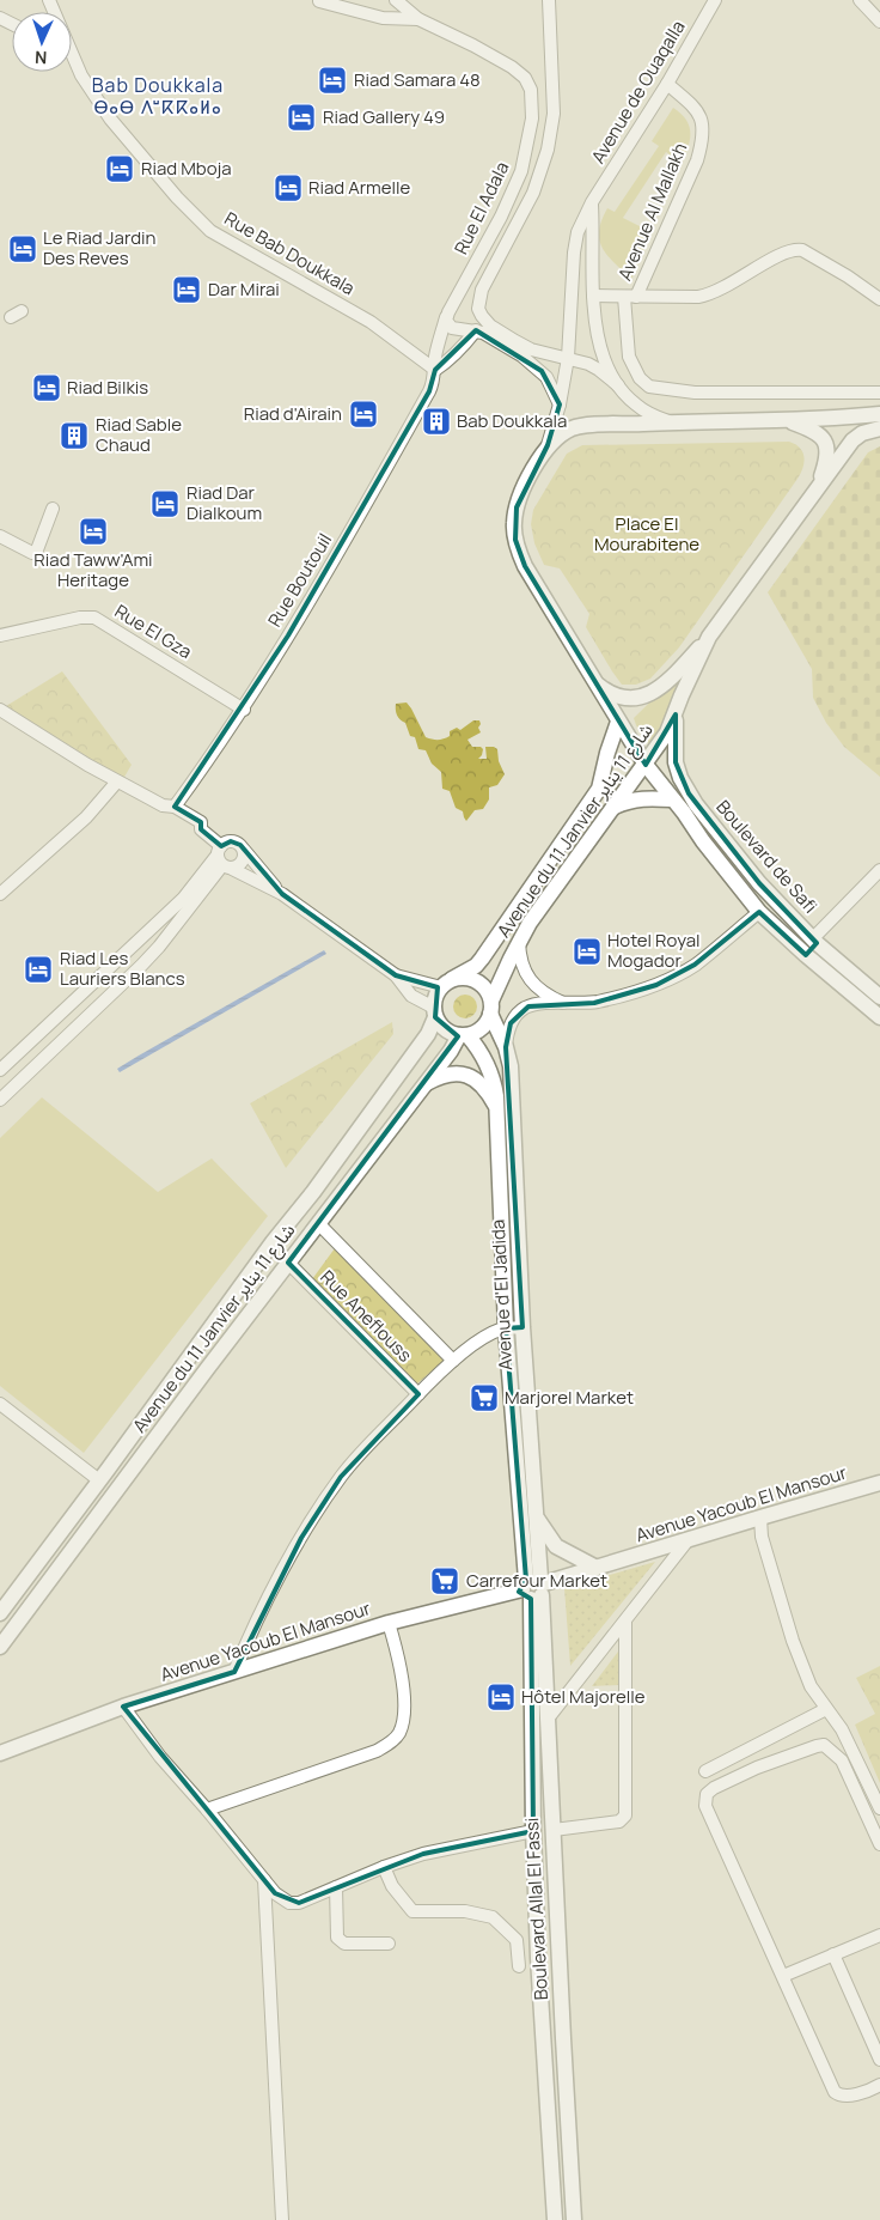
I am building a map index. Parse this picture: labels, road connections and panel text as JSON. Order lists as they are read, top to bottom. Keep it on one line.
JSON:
{"streets":{"main road":["Avenue du 11 Janvier شارع 11 يناير","Boulevard de Safi","Avenue d'El Jadida","Avenue Yacoub El Mansour","Boulevard Allal El Fassi"],"street":["Avenue de Ouaqalla","Rue El Adala","Avenue Al Mallakh","Rue Bab Doukkala","Rue Boutouil","Rue El Gza","Rue Aneflouss"]},"crossings":[["Avenue de Ouaqalla","Avenue Al Mallakh"],["Avenue de Ouaqalla","Boulevard de Safi"],["Rue El Adala","Rue Bab Doukkala"],["Rue El Adala","Rue Boutouil"],["Rue Bab Doukkala","Rue Boutouil"],["Rue Boutouil","Rue El Gza"],["Avenue du 11 Janvier شارع 11 يناير","Boulevard de Safi"],["Avenue du 11 Janvier شارع 11 يناير","Avenue d'El Jadida"],["Avenue du 11 Janvier شارع 11 يناير","Rue Aneflouss"],["Avenue d'El Jadida","Avenue Yacoub El Mansour"],["Avenue d'El Jadida","Boulevard Allal El Fassi"],["Avenue Yacoub El Mansour","Boulevard Allal El Fassi"]],"districts":["Bab Doukkala ⴱⴰⴱ ⴷⵯⴽⴽⴰⵍⴰ"],"parks":["Place El Mourabitene"],"places":{"hotel":["Riad Samara 48","Riad Gallery 49","Riad Mboja","Riad Armelle","Le Riad Jardin Des Reves","Dar Mirai","Riad Bilkis","Riad d'Airain","Riad Dar Dialkoum","Riad Taww'Ami Heritage","Hotel Royal Mogador","Riad Les Lauriers Blancs","Hôtel Majorelle"],"building":["Bab Doukkala","Riad Sable Chaud"],"supermarket":["Marjorel Market","Carrefour Market"]},"north":"bottom"}
